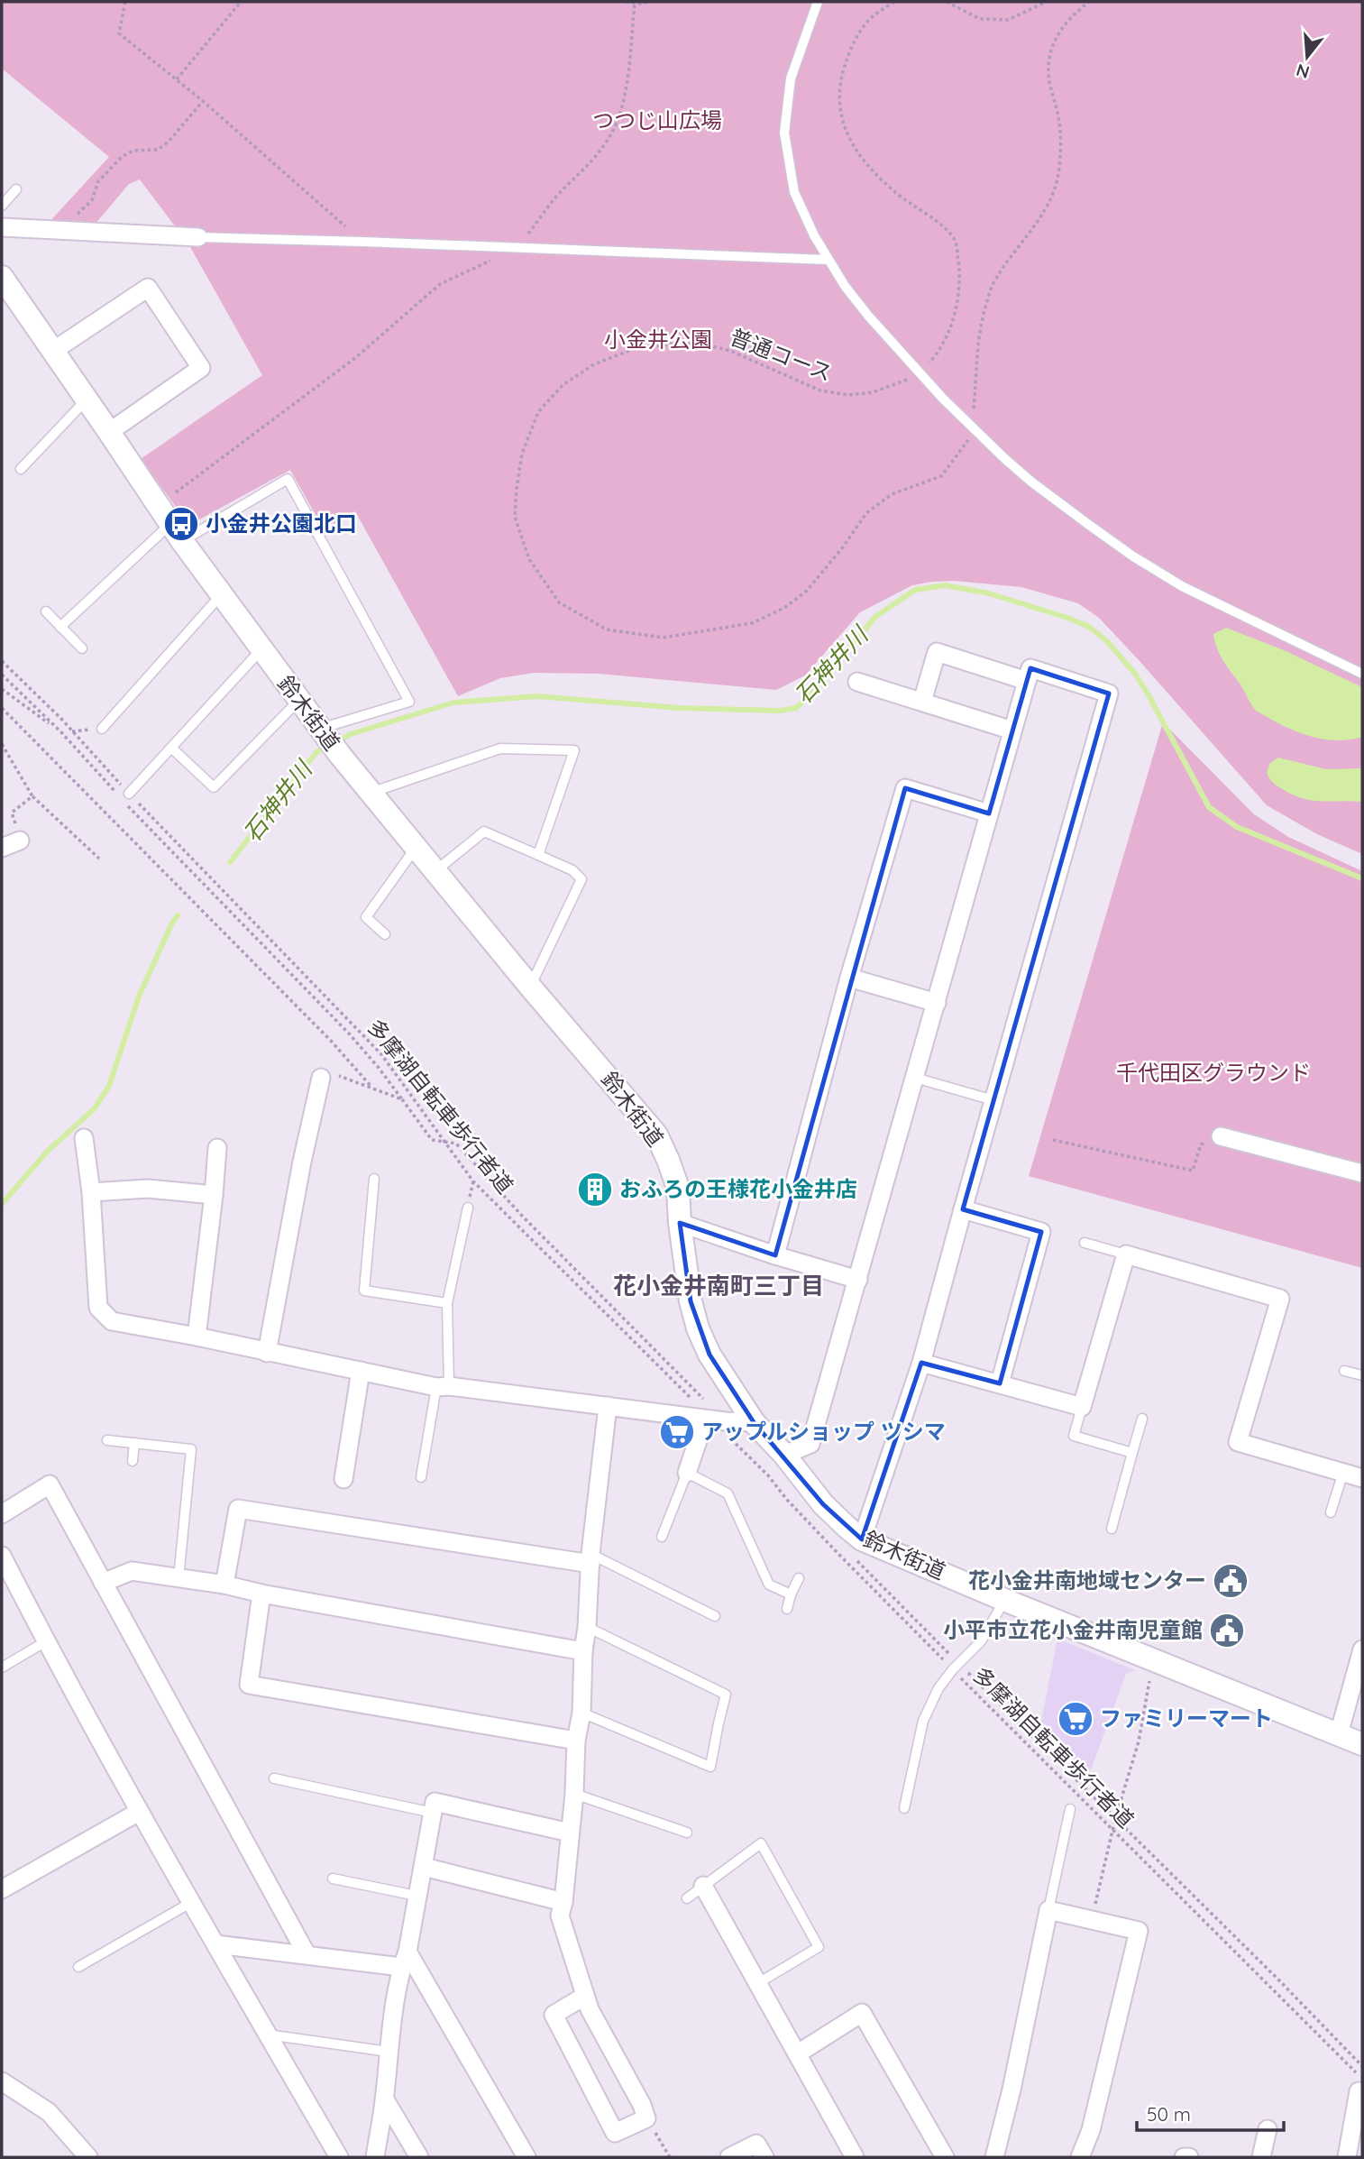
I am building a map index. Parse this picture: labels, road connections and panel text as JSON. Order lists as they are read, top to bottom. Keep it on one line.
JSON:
{"streets":{"street":["鈴木街道"],"path":["普通コース","多摩湖自転車歩行者道"]},"districts":["花小金井南町三丁目"],"water":["石神井川"],"parks":["つつじ山広場","小金井公園","千代田区グラウンド"],"places":{"bus stop":["小金井公園北口"],"building":["おふろの王様花小金井店"],"supermarket":["アップルショップ ツシマ","ファミリーマート"],"public building":["花小金井南地域センター","小平市立花小金井南児童館"]},"scale_bar":"50 m","north":"bottom"}
